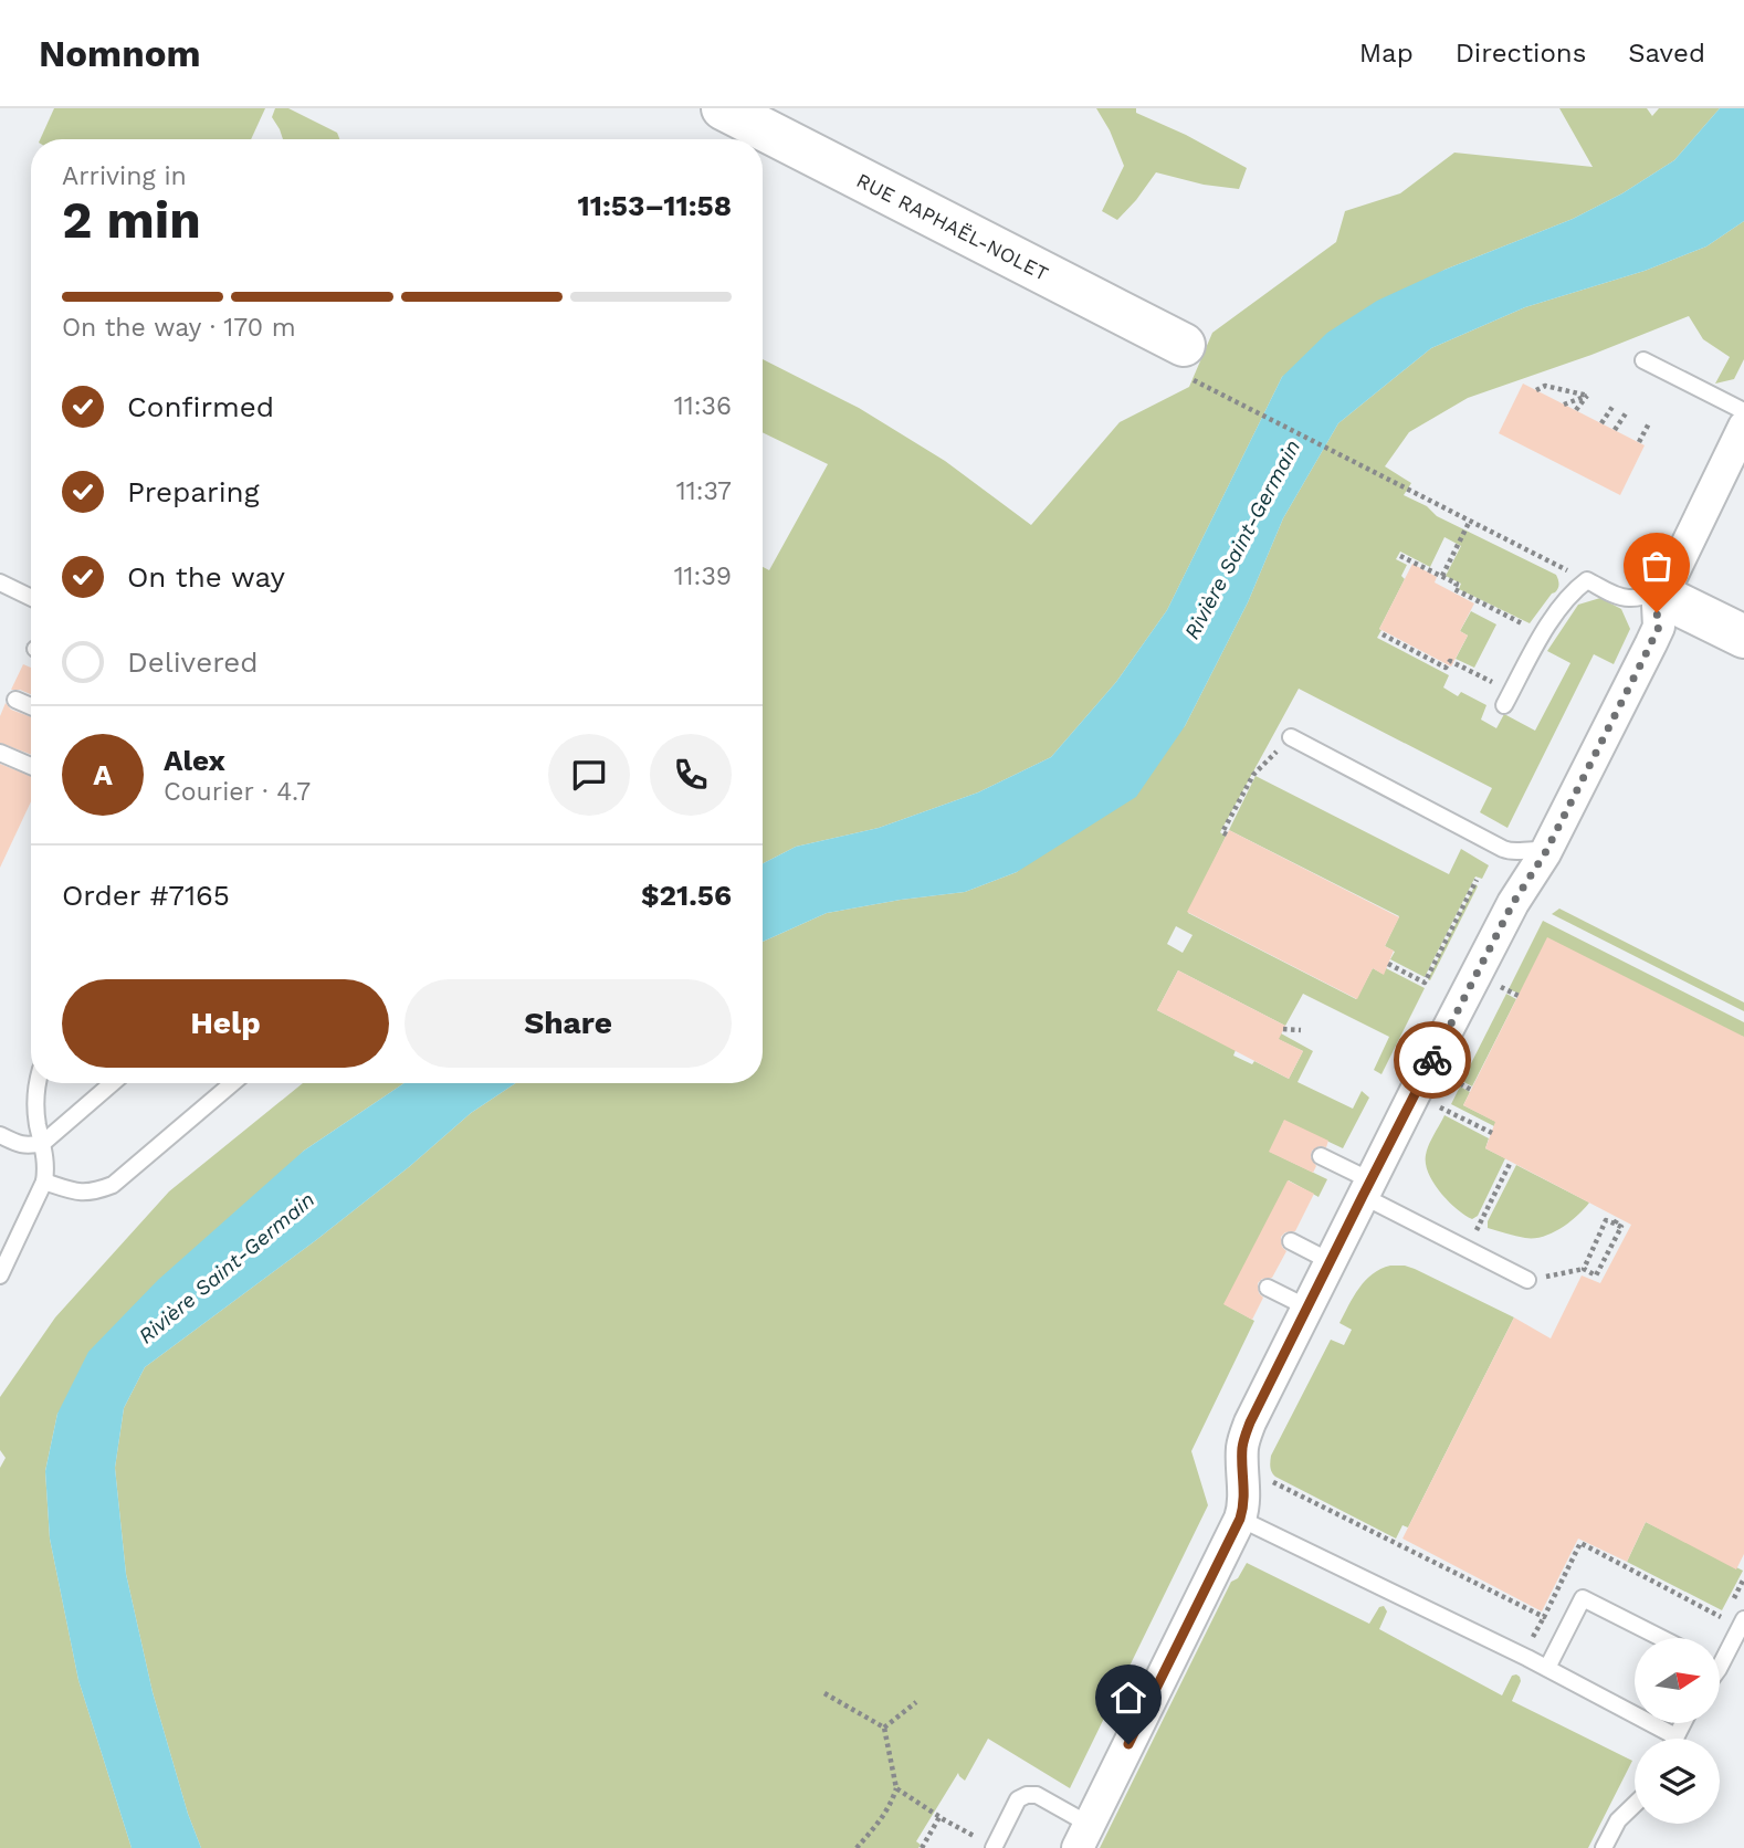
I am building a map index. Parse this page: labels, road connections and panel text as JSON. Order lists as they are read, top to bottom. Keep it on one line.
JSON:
{"streets":{"street":["RUE RAPHAËL-NOLET"]},"water":["Rivière Saint-Germain"],"north":"right","page":{"header":"Nomnom","nav":["Map","Directions","Saved"],"heading":["2 min","Arriving in","11:53–11:58"],"panel":["Alex","Courier · 4.7","Order #7165","$21.56"],"bar":"On the way · 170 m","list":[["Confirmed","11:36"],["Preparing","11:37"],["On the way","11:39"],"Delivered"],"round":"A","buttons":["Help","Share"]}}
